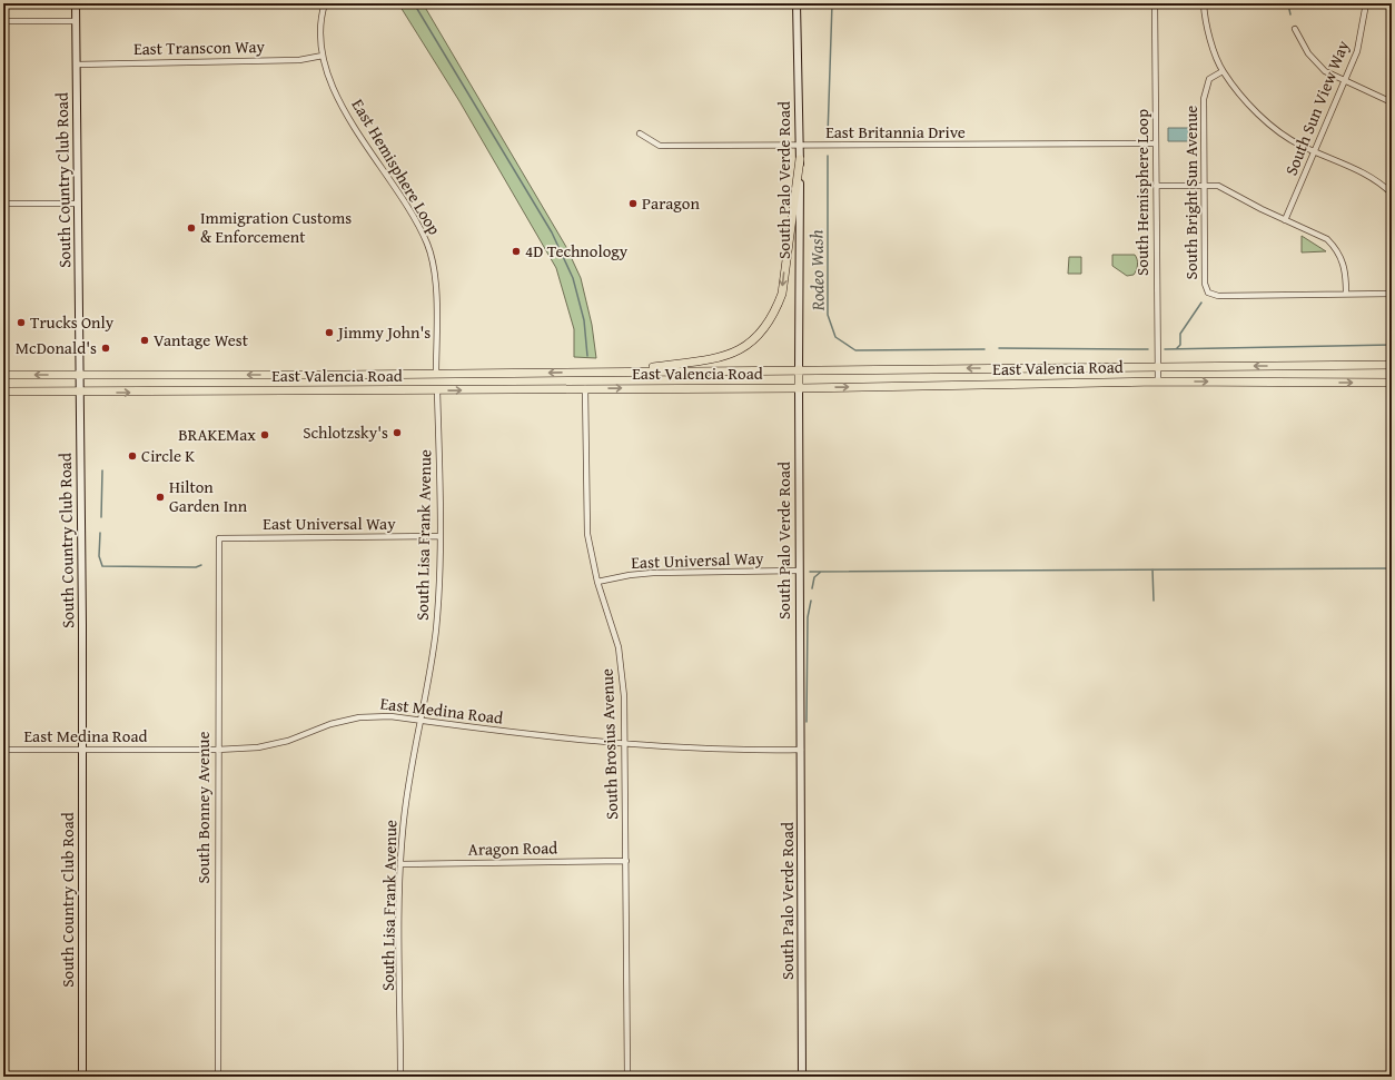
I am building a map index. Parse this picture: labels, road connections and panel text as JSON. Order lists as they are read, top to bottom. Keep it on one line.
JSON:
{"streets":{"main road":["South Palo Verde Road","East Valencia Road"],"street":["East Transcon Way","South Sun View Way","East Britannia Drive","East Hemisphere Loop","South Country Club Road","South Hemisphere Loop","South Bright Sun Avenue","East Universal Way","South Lisa Frank Avenue","East Medina Road","South Brosius Avenue","South Bonney Avenue","Aragon Road"]},"crossings":[["East Transcon Way","East Hemisphere Loop"],["East Transcon Way","South Country Club Road"],["East Britannia Drive","South Palo Verde Road"],["East Britannia Drive","South Hemisphere Loop"],["East Hemisphere Loop","East Valencia Road"],["South Country Club Road","East Valencia Road"],["South Country Club Road","East Medina Road"],["South Palo Verde Road","East Valencia Road"],["South Palo Verde Road","East Universal Way"],["South Palo Verde Road","East Medina Road"],["South Hemisphere Loop","East Valencia Road"],["East Valencia Road","South Lisa Frank Avenue"],["East Valencia Road","South Brosius Avenue"],["East Universal Way","South Lisa Frank Avenue"],["East Universal Way","South Brosius Avenue"],["East Universal Way","South Bonney Avenue"],["South Lisa Frank Avenue","East Medina Road"],["South Lisa Frank Avenue","Aragon Road"],["East Medina Road","South Brosius Avenue"],["East Medina Road","South Bonney Avenue"],["South Brosius Avenue","Aragon Road"]],"water":["Rodeo Wash"],"places":["Paragon","Immigration Customs & Enforcement","4D Technology","Trucks Only","Jimmy John's","Vantage West","McDonald's","Schlotzsky's","BRAKEMax","Circle K","Hilton Garden Inn"]}
